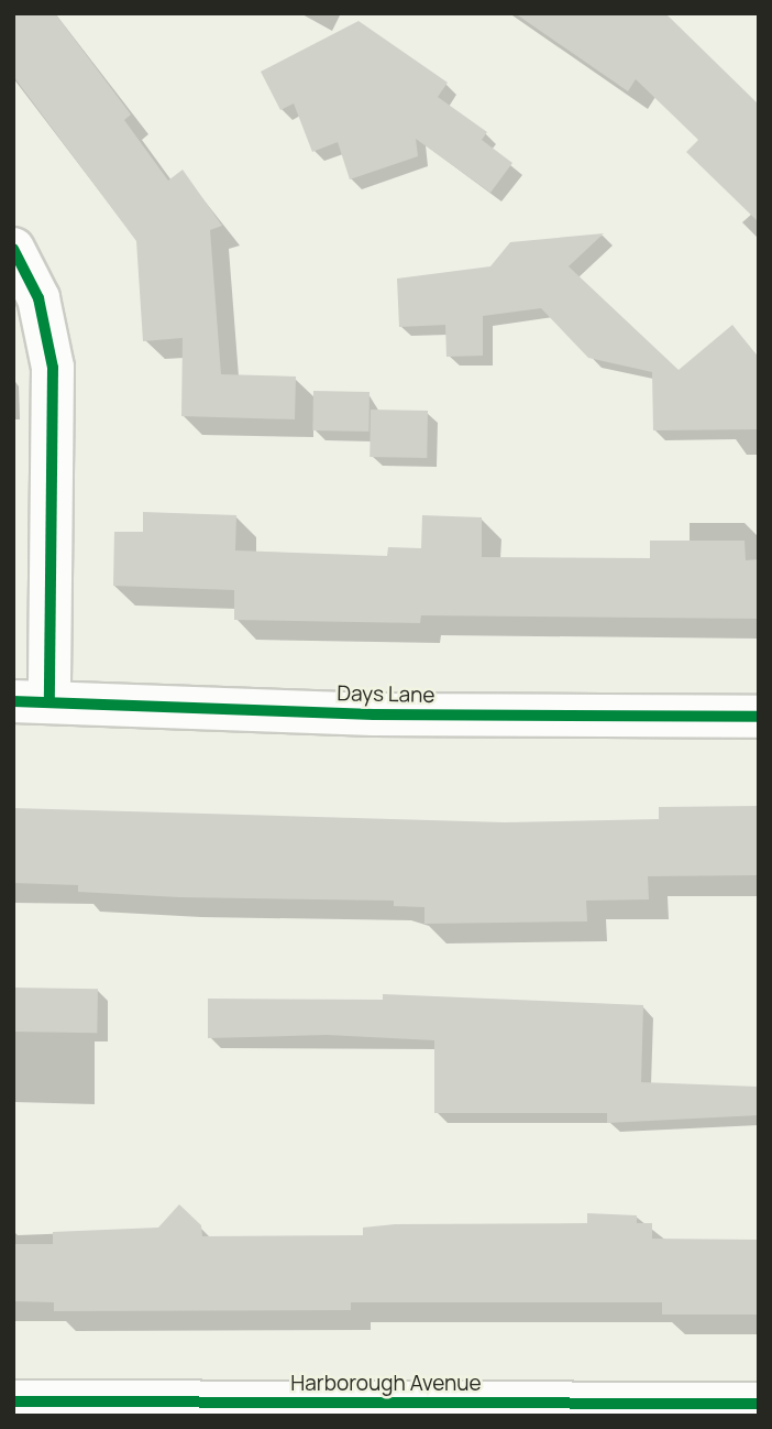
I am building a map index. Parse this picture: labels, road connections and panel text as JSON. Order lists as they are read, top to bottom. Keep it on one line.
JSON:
{"streets":{"street":["Days Lane","Harborough Avenue"]}}
